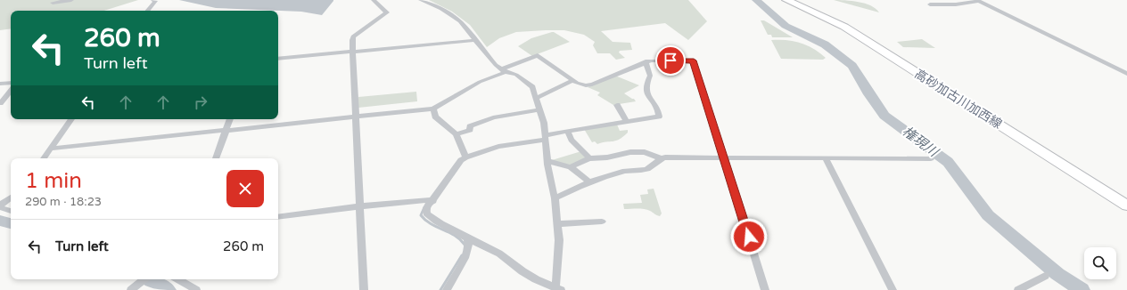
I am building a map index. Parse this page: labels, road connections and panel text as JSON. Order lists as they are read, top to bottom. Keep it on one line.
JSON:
{"streets":{"main road":["高砂加古川加西線"]},"water":["権現川"],"page":{"turn":["260 m","Turn left"],"heading":["1 min","290 m · 18:23"],"list":[{"name":"Turn left","value":"260 m"}]}}
